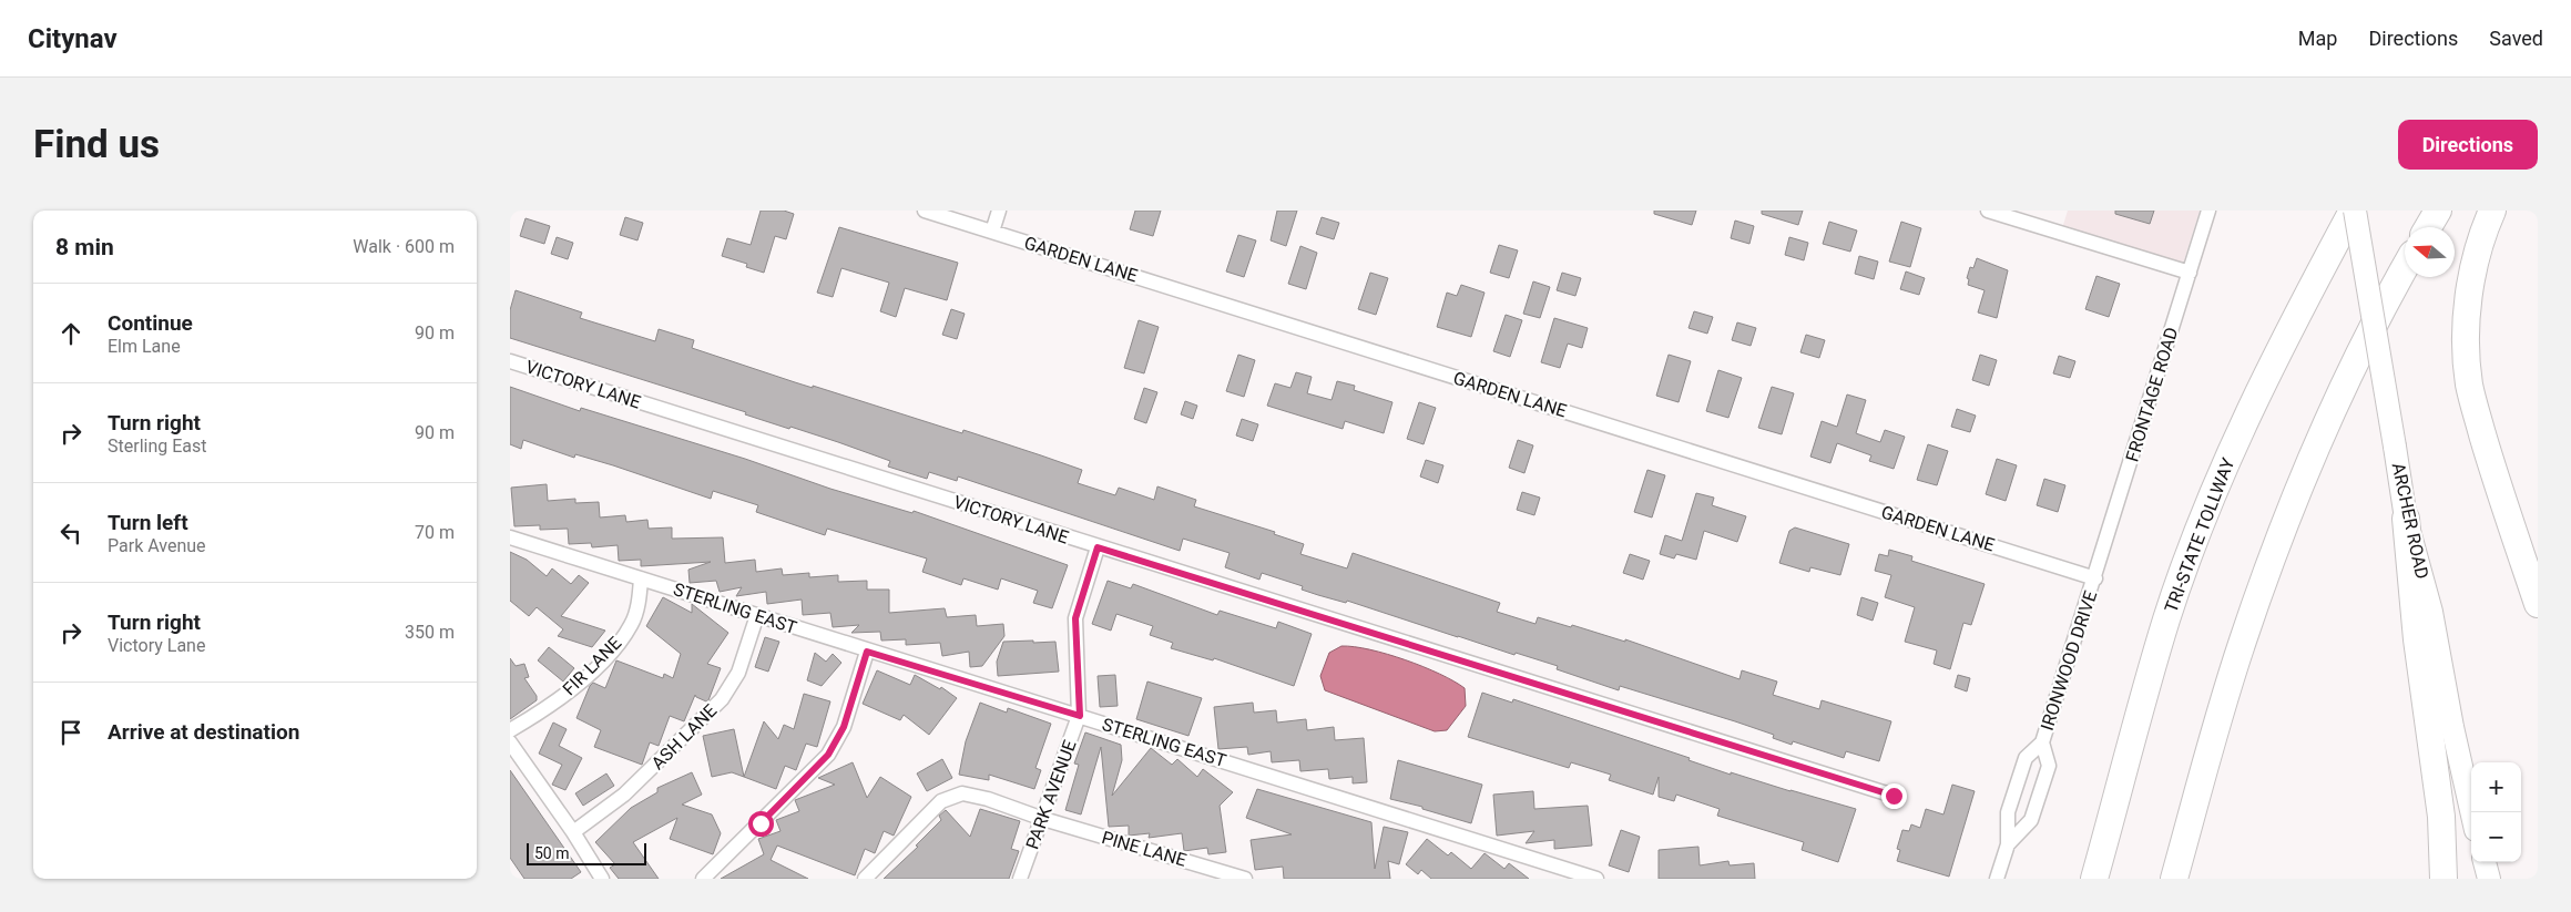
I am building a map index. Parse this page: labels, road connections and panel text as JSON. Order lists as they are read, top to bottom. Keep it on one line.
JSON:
{"streets":{"highway":["TRI-STATE TOLLWAY"],"main road":["ARCHER ROAD"],"street":["GARDEN LANE","VICTORY LANE","FRONTAGE ROAD","STERLING EAST","IRONWOOD DRIVE","FIR LANE","ASH LANE","PARK AVENUE","PINE LANE"]},"crossings":[["GARDEN LANE","FRONTAGE ROAD"],["GARDEN LANE","IRONWOOD DRIVE"],["VICTORY LANE","PARK AVENUE"],["FRONTAGE ROAD","IRONWOOD DRIVE"],["ARCHER ROAD","TRI-STATE TOLLWAY"],["STERLING EAST","FIR LANE"],["STERLING EAST","ASH LANE"],["STERLING EAST","PARK AVENUE"],["PARK AVENUE","PINE LANE"]],"scale_bar":"50 m","north":"left","page":{"header":"Citynav","nav":["Map","Directions","Saved"],"buttons":"Directions","title":"Find us","heading":["8 min","Walk · 600 m"],"list":[["Continue","Elm Lane","90 m"],["Turn right","Sterling East","90 m"],["Turn left","Park Avenue","70 m"],["Turn right","Victory Lane","350 m"],"Arrive at destination"],"map_buttons":["+","−"],"scale":"50 m"}}
